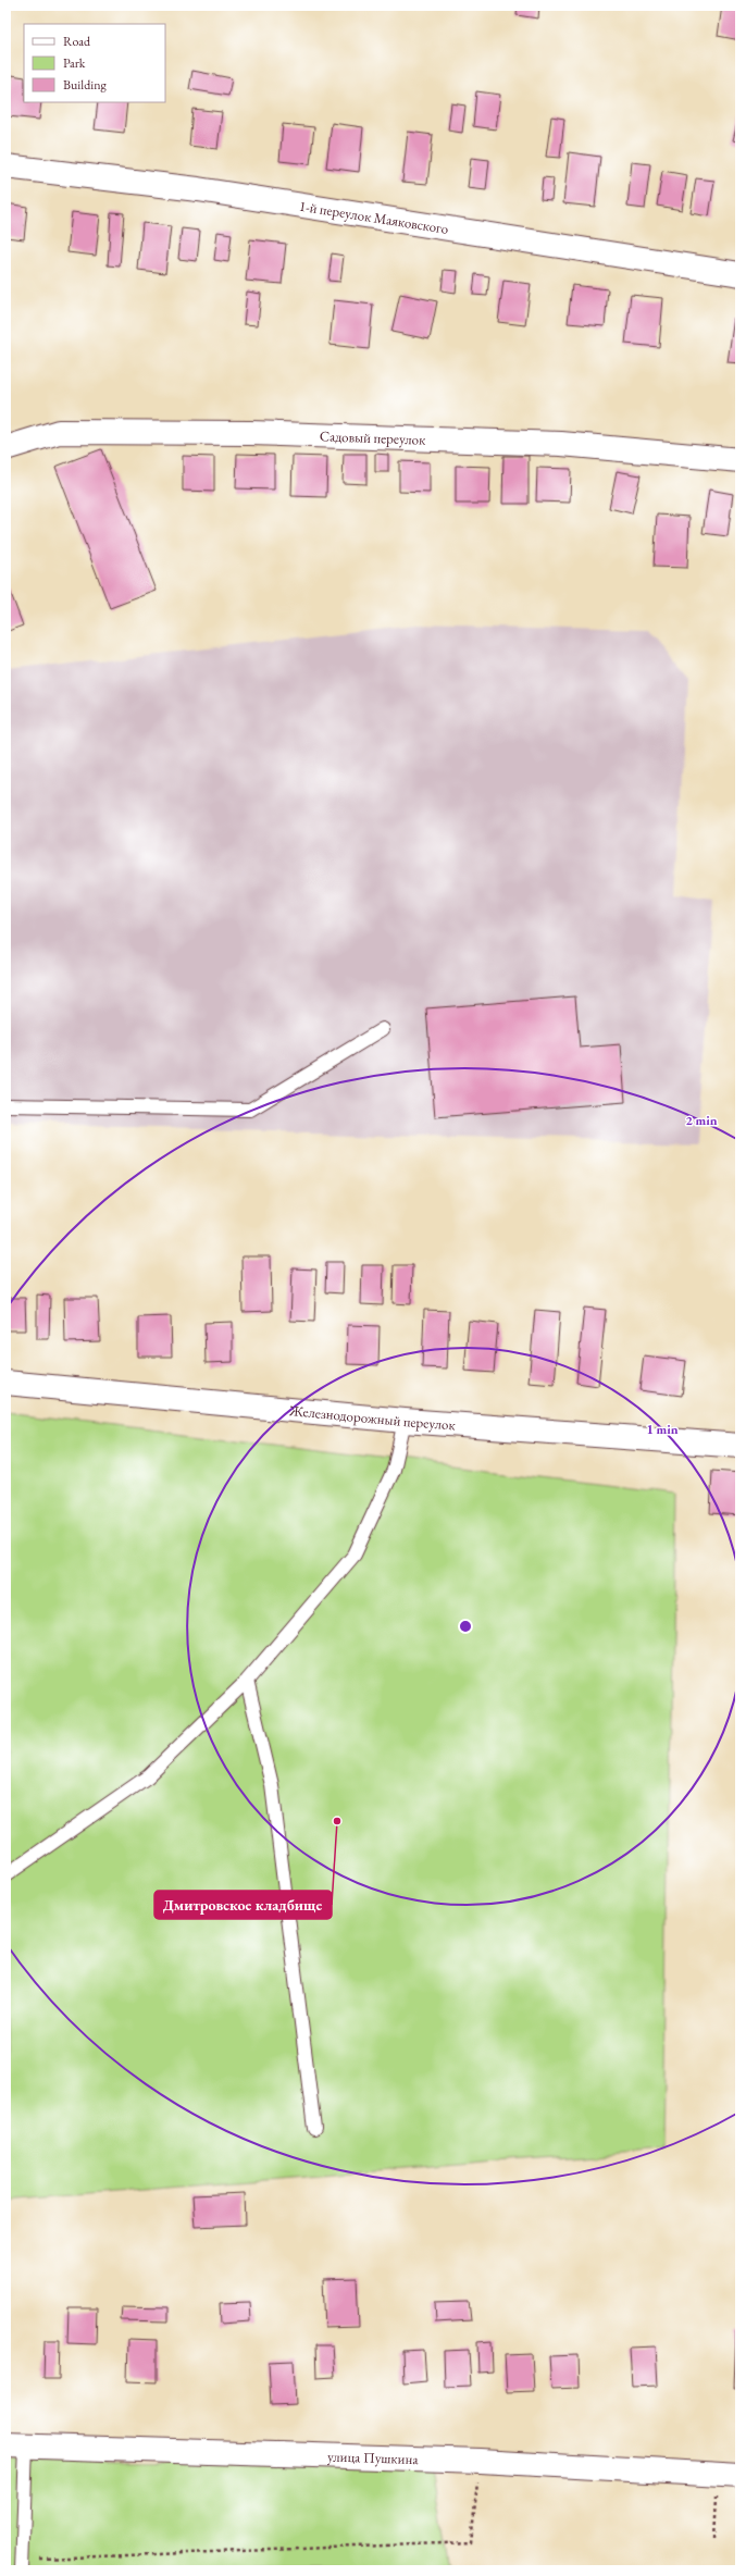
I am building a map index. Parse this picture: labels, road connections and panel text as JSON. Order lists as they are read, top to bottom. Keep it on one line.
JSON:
{"streets":{"street":["1-й переулок Маяковского","Садовый переулок","Железнодорожный переулок","улица Пушкина"]},"places":["Дмитровское кладбище"],"legend":["Road","Park","Building"],"rings":["2 min","1 min"]}
